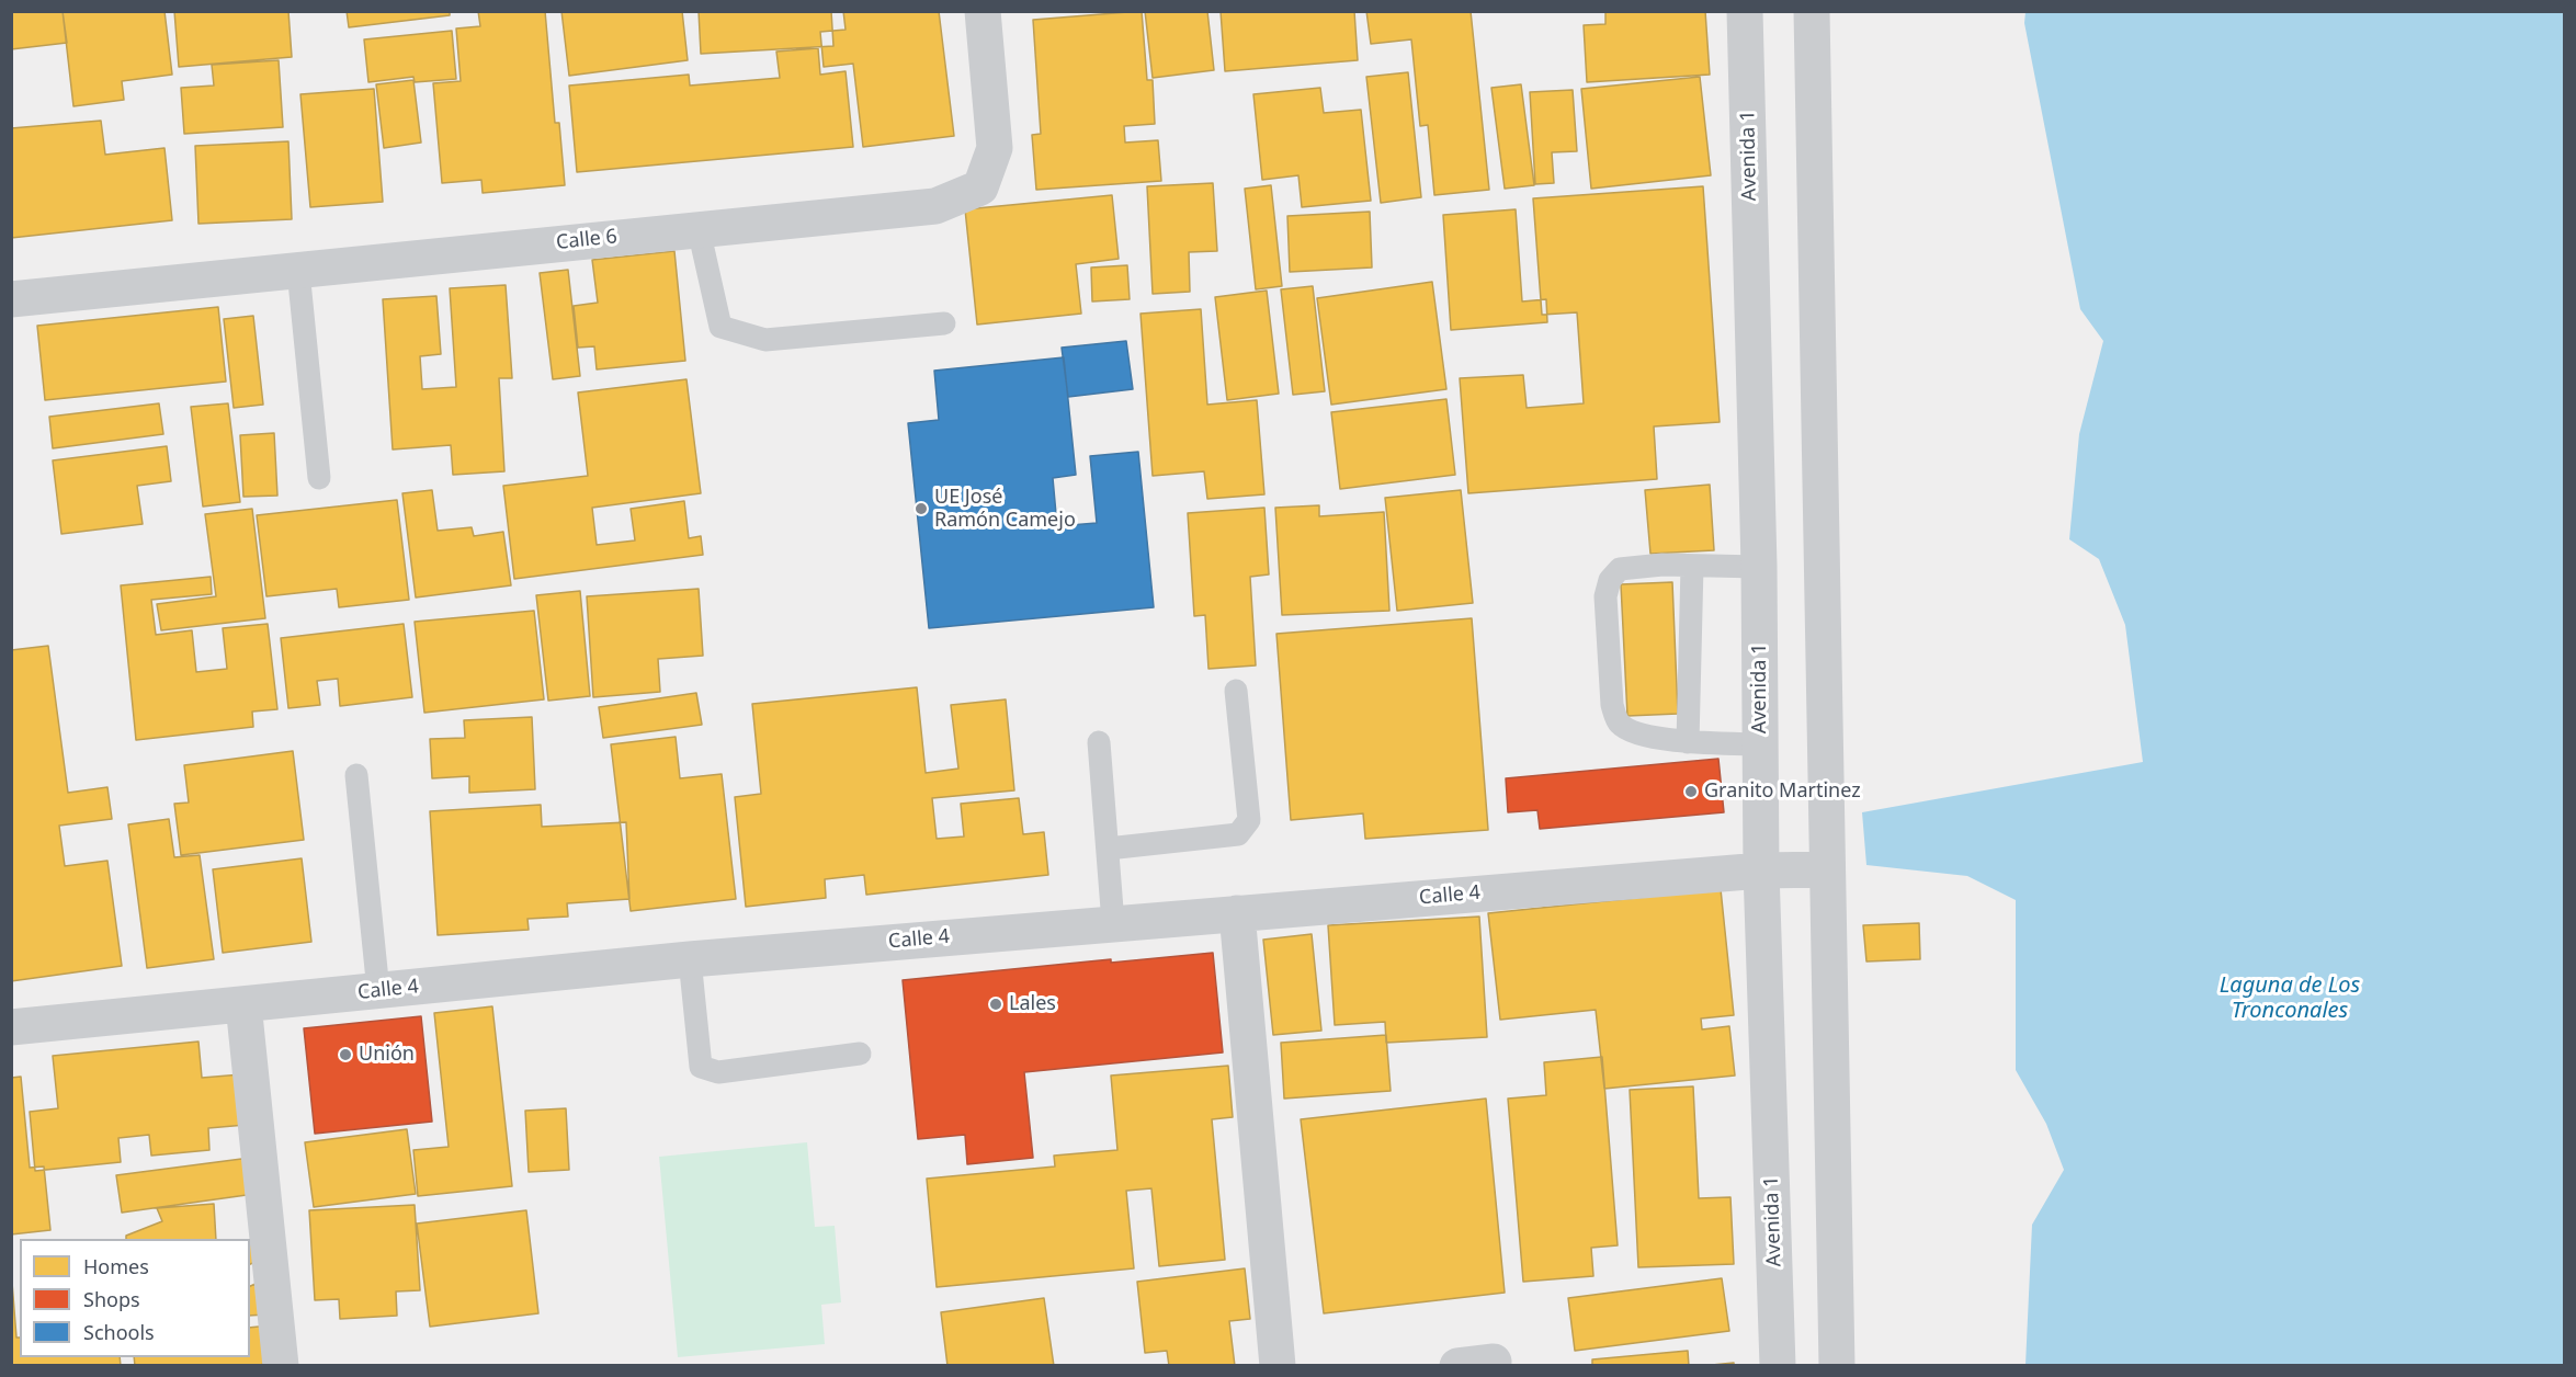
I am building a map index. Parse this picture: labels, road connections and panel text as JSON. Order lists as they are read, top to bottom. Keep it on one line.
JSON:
{"streets":{"street":["Avenida 1","Calle 6","Calle 4"]},"crossings":[["Avenida 1","Calle 4"]],"water":["Laguna de Los Tronconales"],"places":["UE José Ramón Camejo","Granito Martinez","Lales","Unión"],"legend":["Homes","Shops","Schools"]}
